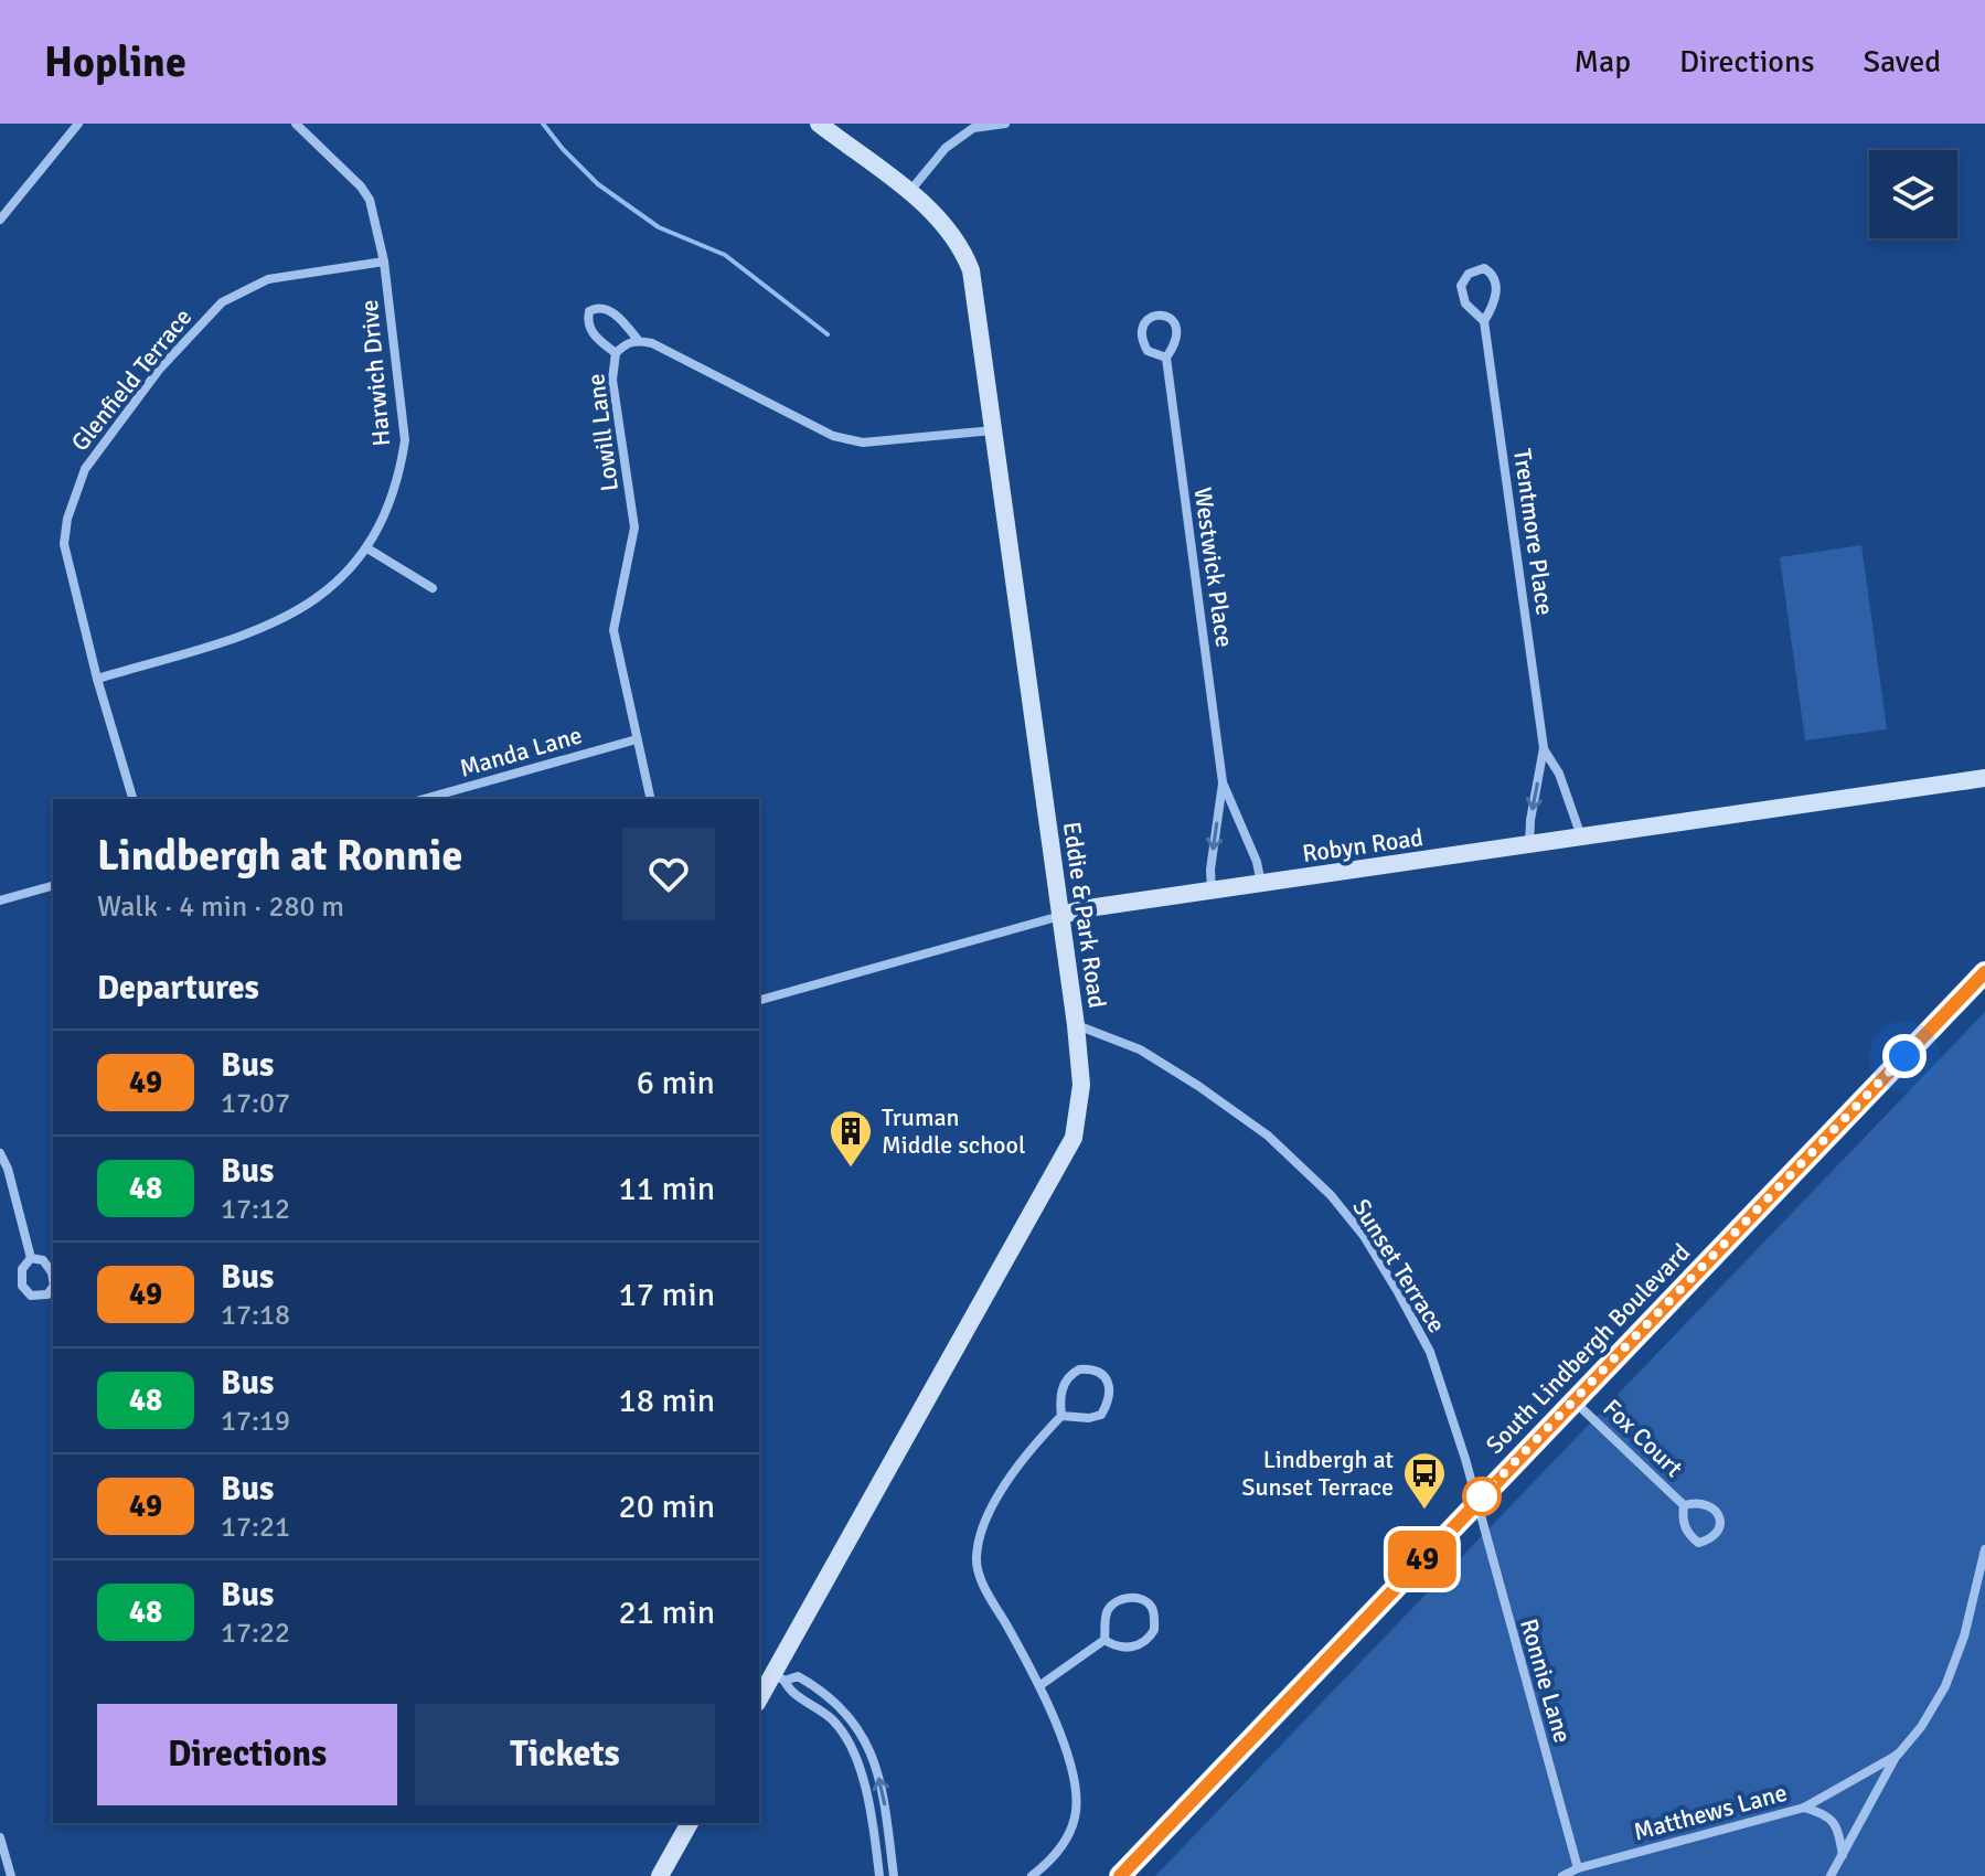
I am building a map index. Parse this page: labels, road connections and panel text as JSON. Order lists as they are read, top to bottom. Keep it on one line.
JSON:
{"streets":{"main road":["South Lindbergh Boulevard"],"street":["Harwich Drive","Glenfield Terrace","Lowill Lane","Trentmore Place","Westwick Place","Manda Lane","Robyn Road","Eddie & Park Road","Sunset Terrace","Fox Court","Ronnie Lane","Matthews Lane"]},"crossings":[["Harwich Drive","Glenfield Terrace"],["Lowill Lane","Manda Lane"],["Trentmore Place","Robyn Road"],["Westwick Place","Robyn Road"],["Robyn Road","Eddie & Park Road"],["Eddie & Park Road","Sunset Terrace"],["Sunset Terrace","South Lindbergh Boulevard"],["Sunset Terrace","Ronnie Lane"],["South Lindbergh Boulevard","Fox Court"],["South Lindbergh Boulevard","Ronnie Lane"],["Ronnie Lane","Matthews Lane"]],"places":{"building":["Truman Middle school"],"bus stop":["Lindbergh at Sunset Terrace"]},"lines":["bus line 49"],"page":{"header":"Hopline","nav":["Map","Directions","Saved"],"on_map":"49","heading":[["Lindbergh at Ronnie","Walk · 4 min · 280 m"],"Departures"],"list":[{"mark":"49","name":"Bus","note":"17:07","value":"6 min"},{"mark":"48","name":"Bus","note":"17:12","value":"11 min"},{"mark":"49","name":"Bus","note":"17:18","value":"17 min"},{"mark":"48","name":"Bus","note":"17:19","value":"18 min"},{"mark":"49","name":"Bus","note":"17:21","value":"20 min"},{"mark":"48","name":"Bus","note":"17:22","value":"21 min"}],"buttons":["Directions","Tickets"]}}
